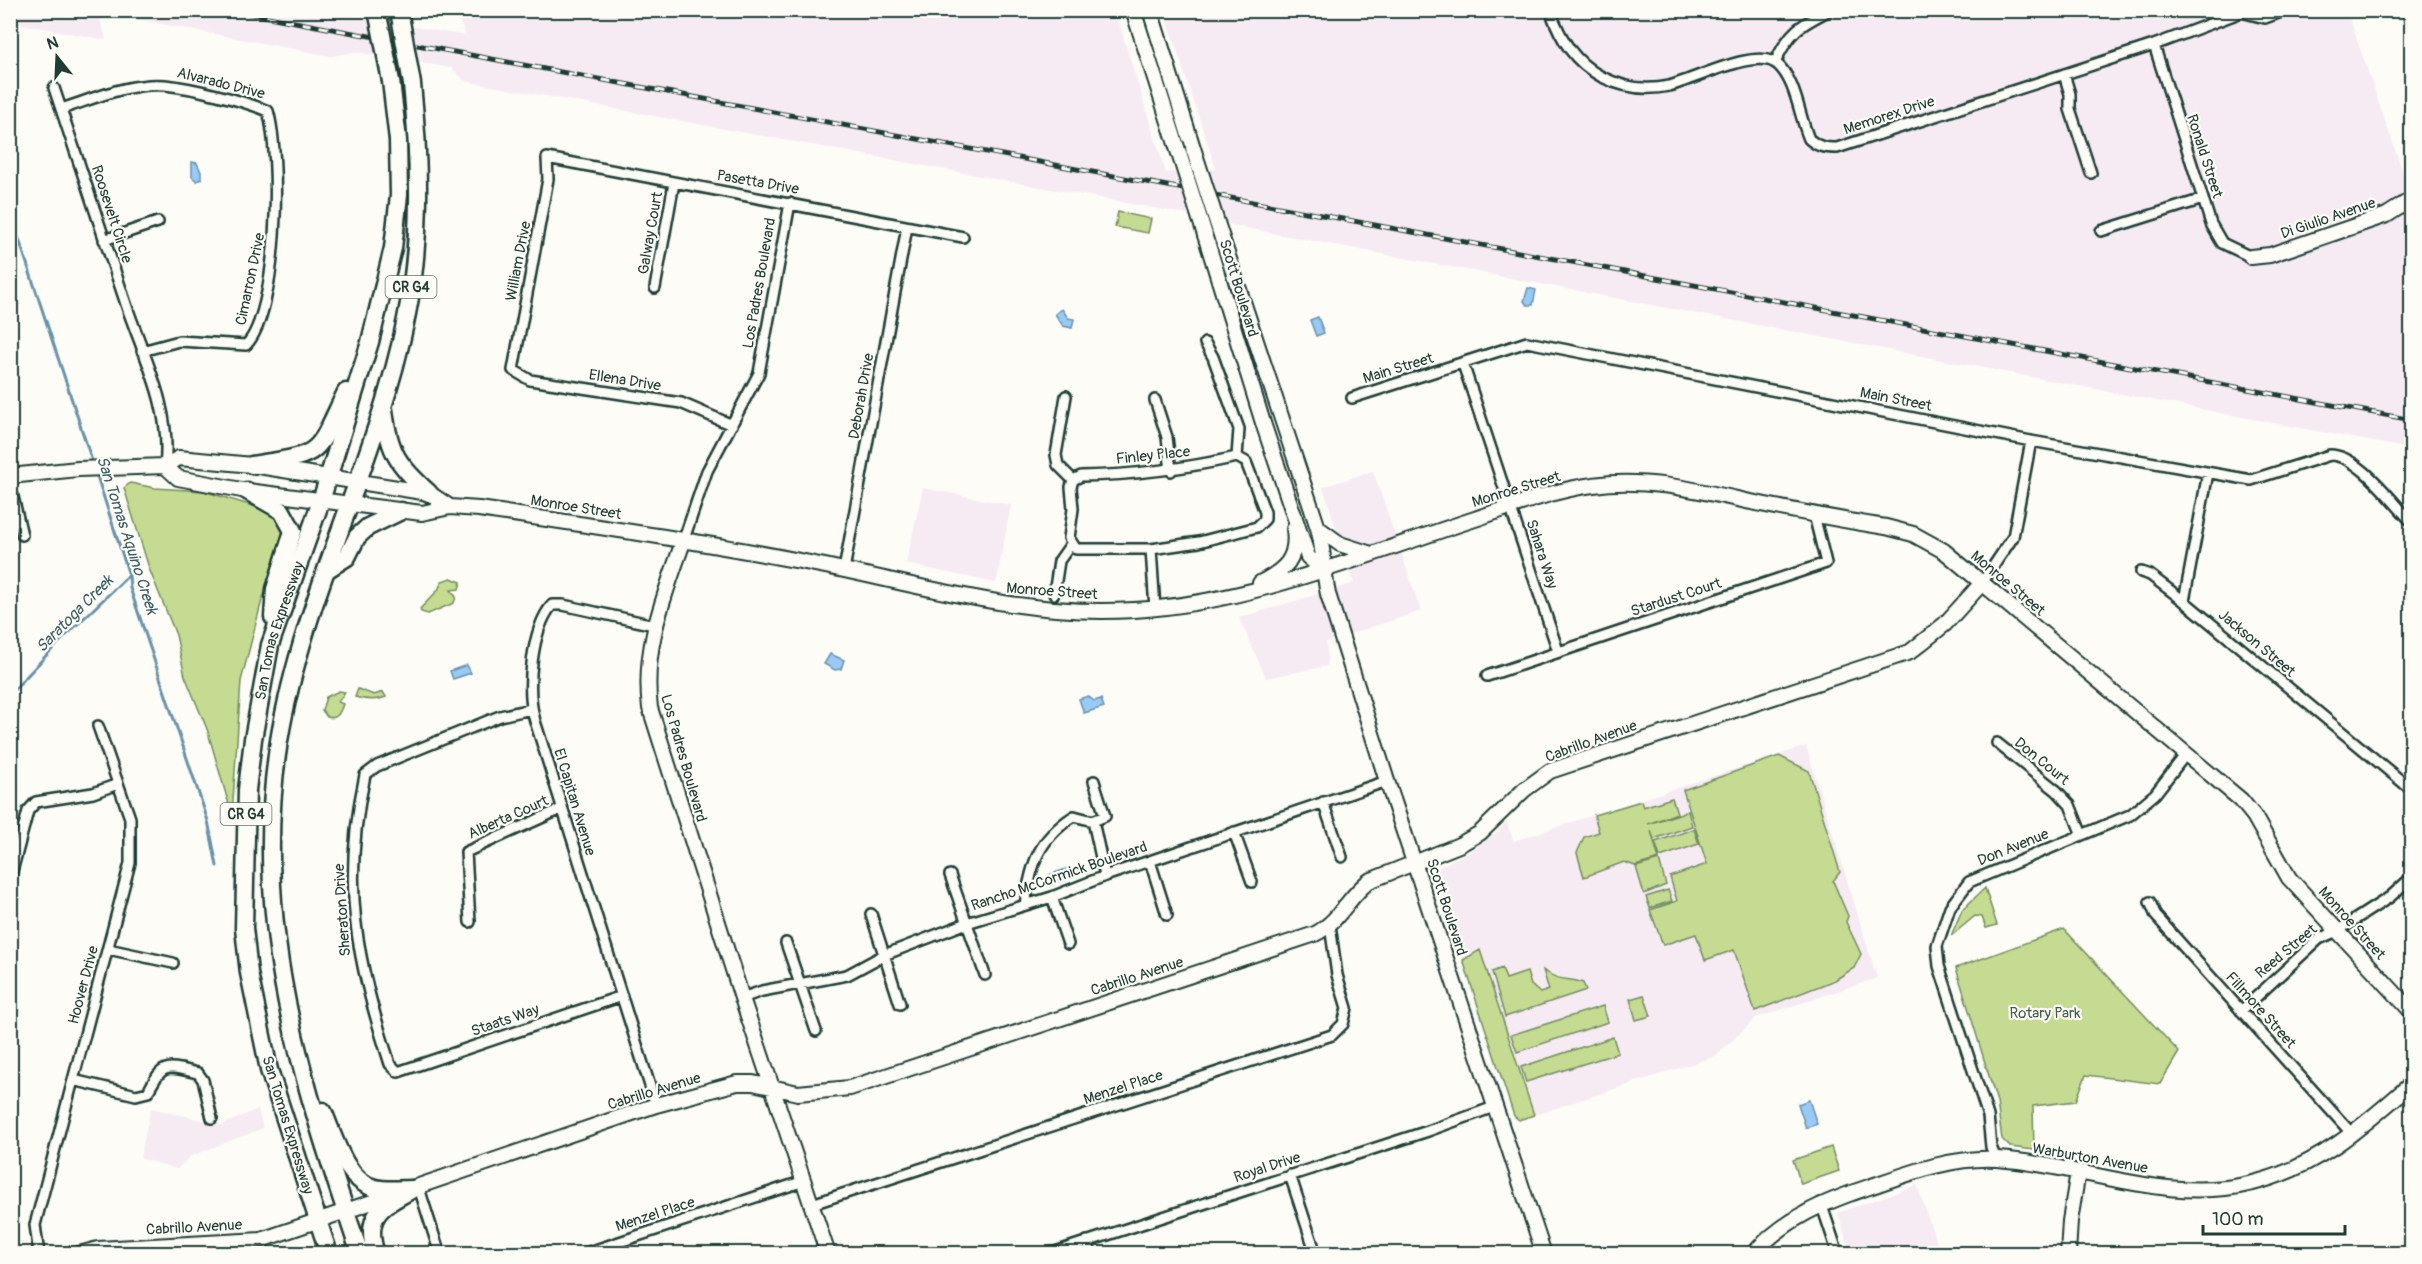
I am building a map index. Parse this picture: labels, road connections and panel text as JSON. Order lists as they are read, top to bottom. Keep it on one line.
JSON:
{"streets":{"highway":["CR G4","San Tomas Expressway"],"main road":["Di Giulio Avenue","Los Padres Boulevard","Scott Boulevard","Monroe Street","Cabrillo Avenue","Warburton Avenue"],"street":["Alvarado Drive","Memorex Drive","Ronald Street","Pasetta Drive","Roosevelt Circle","Galway Court","William Drive","Cimarron Drive","Main Street","Ellena Drive","Deborah Drive","Finley Place","Sahara Way","Stardust Court","Jackson Street","Don Court","El Capitan Avenue","Alberta Court","Don Avenue","Rancho McCormick Boulevard","Sheraton Drive","Reed Street","Hoover Drive","Fillmore Street","Staats Way","Menzel Place","Royal Drive"]},"crossings":[["Alvarado Drive","Roosevelt Circle"],["Alvarado Drive","Cimarron Drive"],["Memorex Drive","Ronald Street"],["Ronald Street","Di Giulio Avenue"],["Pasetta Drive","Galway Court"],["Pasetta Drive","William Drive"],["Pasetta Drive","Los Padres Boulevard"],["Pasetta Drive","Deborah Drive"],["Roosevelt Circle","Cimarron Drive"],["Roosevelt Circle","Monroe Street"],["William Drive","Ellena Drive"],["Los Padres Boulevard","Ellena Drive"],["Los Padres Boulevard","Monroe Street"],["Los Padres Boulevard","Cabrillo Avenue"],["Los Padres Boulevard","El Capitan Avenue"],["Los Padres Boulevard","Rancho McCormick Boulevard"],["Los Padres Boulevard","Menzel Place"],["Scott Boulevard","Monroe Street"],["Scott Boulevard","Cabrillo Avenue"],["Scott Boulevard","Rancho McCormick Boulevard"],["Scott Boulevard","Royal Drive"],["Main Street","Sahara Way"],["Main Street","Cabrillo Avenue"],["Deborah Drive","Monroe Street"],["Monroe Street","Sahara Way"],["Monroe Street","Stardust Court"],["Monroe Street","San Tomas Expressway"],["Monroe Street","Cabrillo Avenue"],["Monroe Street","Don Avenue"],["Monroe Street","Reed Street"],["Sahara Way","Stardust Court"],["San Tomas Expressway","Cabrillo Avenue"],["Cabrillo Avenue","El Capitan Avenue"],["Cabrillo Avenue","Menzel Place"],["Don Court","Don Avenue"],["El Capitan Avenue","Alberta Court"],["El Capitan Avenue","Sheraton Drive"],["El Capitan Avenue","Staats Way"],["Don Avenue","Warburton Avenue"],["Sheraton Drive","Staats Way"],["Reed Street","Fillmore Street"],["Fillmore Street","Warburton Avenue"]],"water":["San Tomas Aquino Creek","Saratoga Creek"],"parks":["Rotary Park"],"scale_bar":"100 m","north":"top"}
